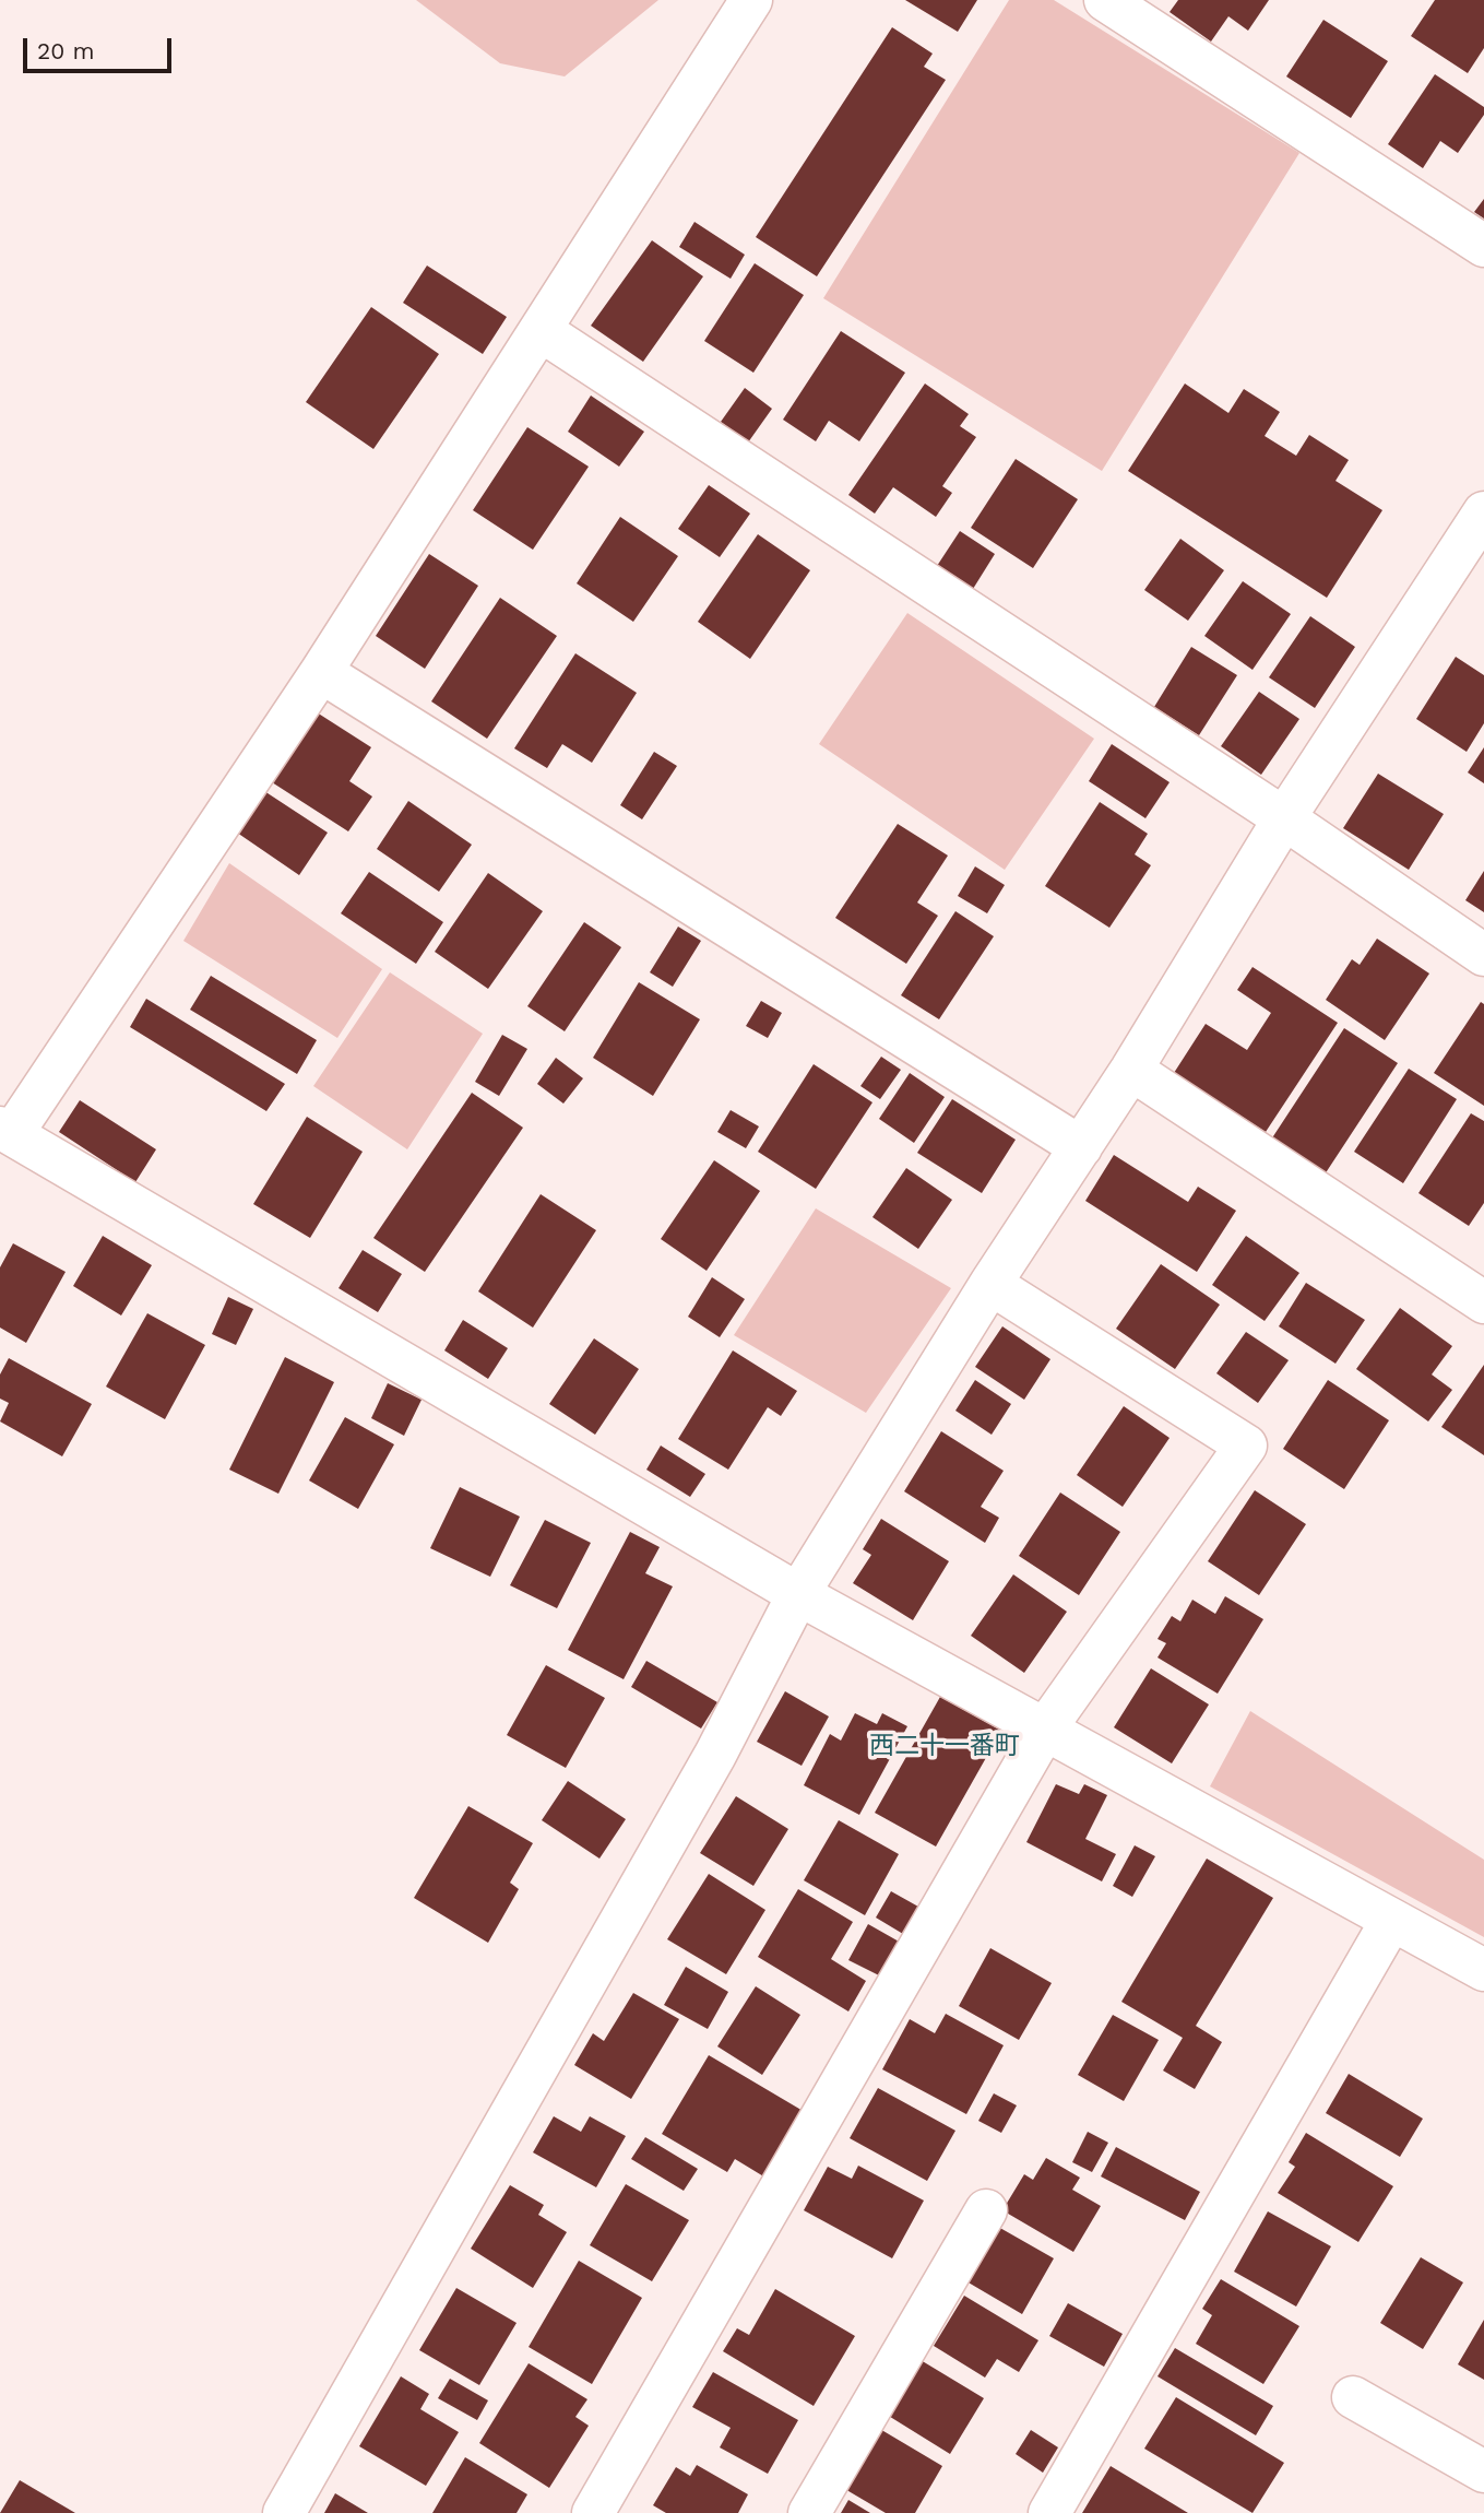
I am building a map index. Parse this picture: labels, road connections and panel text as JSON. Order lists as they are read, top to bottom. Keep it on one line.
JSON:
{"districts":["西二十一番町"],"scale_bar":"20 m"}
